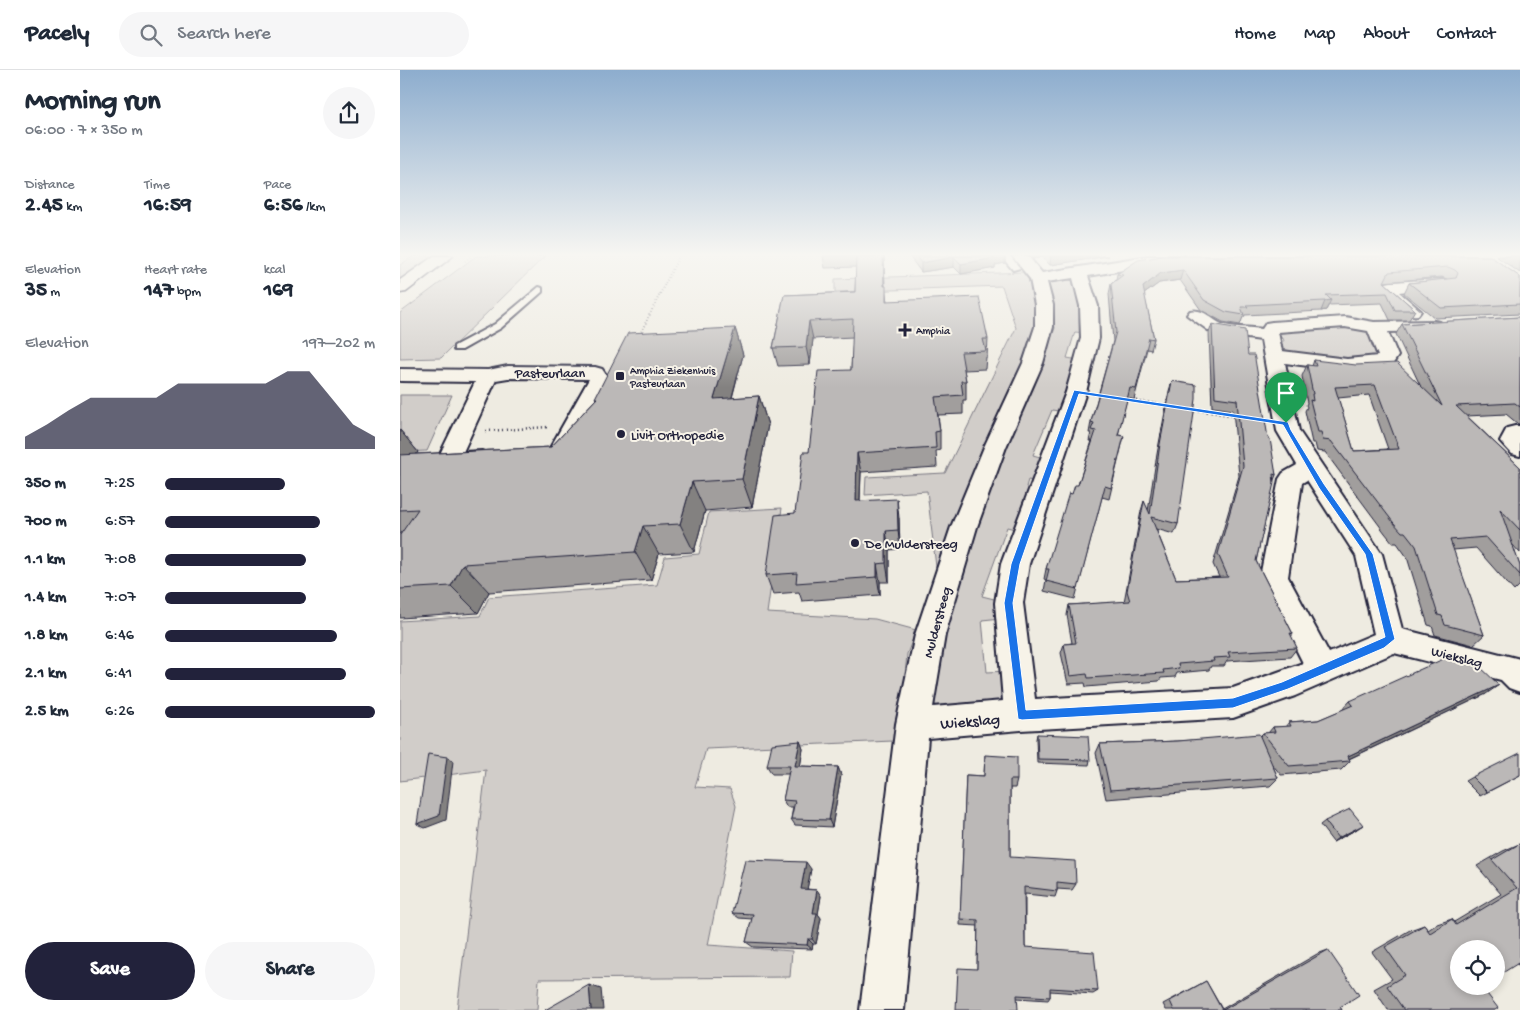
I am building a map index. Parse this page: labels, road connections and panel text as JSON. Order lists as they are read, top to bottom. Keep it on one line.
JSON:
{"streets":{"street":["Pasteurlaan","Muldersteeg","Wiekslag"]},"crossings":[["Muldersteeg","Wiekslag"]],"places":{"health":["Amphia"],"transit":["Amphia Ziekenhuis Pasteurlaan"],"other":["Livit Orthopedie","De Muldersteeg"]},"page":{"header":"Pacely","search":"Search here","nav":["Home","Map","About","Contact"],"heading":["Morning run","06:00 · 7 × 350 m"],"stats":[["Distance","2.45 km"],["Time","16:59"],["Pace","6:56 /km"],["Elevation","35 m"],["Heart rate","147 bpm"],["kcal","169"]],"chart":["Elevation","197–202 m"],"list":[{"name":"350 m","note":"7:25"},{"name":"700 m","note":"6:57"},{"name":"1.1 km","note":"7:08"},{"name":"1.4 km","note":"7:07"},{"name":"1.8 km","note":"6:46"},{"name":"2.1 km","note":"6:41"},{"name":"2.5 km","note":"6:26"}],"buttons":["Save","Share"]}}
